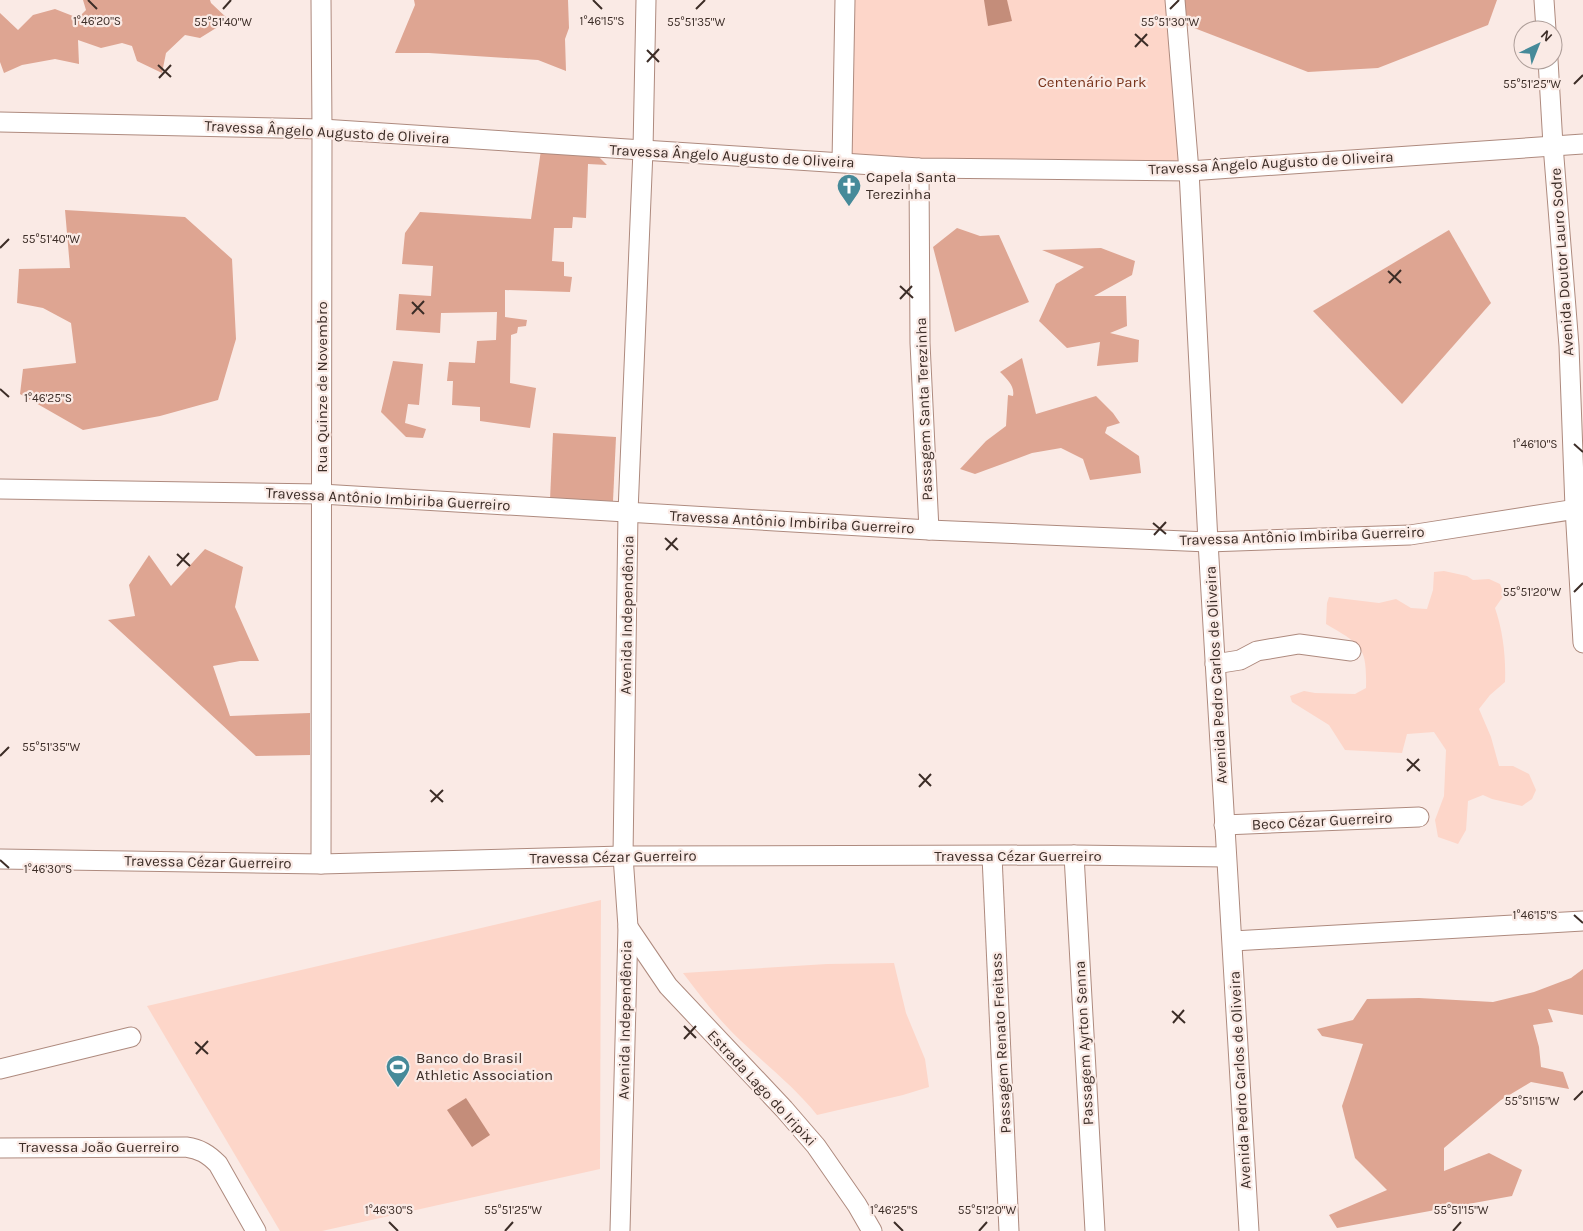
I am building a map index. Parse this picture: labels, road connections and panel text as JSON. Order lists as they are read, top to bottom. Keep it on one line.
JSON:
{"streets":{"street":["Travessa Ângelo Augusto de Oliveira","Avenida Doutor Lauro Sodre","Rua Quinze de Novembro","Passagem Santa Terezinha","Travessa Antônio Imbiriba Guerreiro","Avenida Independência","Avenida Pedro Carlos de Oliveira","Beco Cézar Guerreiro","Travessa Cézar Guerreiro","Passagem Renato Freitass","Passagem Ayrton Senna","Estrada Lago do Iripixi","Travessa João Guerreiro"]},"crossings":[["Travessa Ângelo Augusto de Oliveira","Avenida Doutor Lauro Sodre"],["Travessa Ângelo Augusto de Oliveira","Rua Quinze de Novembro"],["Travessa Ângelo Augusto de Oliveira","Passagem Santa Terezinha"],["Travessa Ângelo Augusto de Oliveira","Avenida Independência"],["Travessa Ângelo Augusto de Oliveira","Avenida Pedro Carlos de Oliveira"],["Avenida Doutor Lauro Sodre","Travessa Antônio Imbiriba Guerreiro"],["Rua Quinze de Novembro","Travessa Antônio Imbiriba Guerreiro"],["Rua Quinze de Novembro","Travessa Cézar Guerreiro"],["Passagem Santa Terezinha","Travessa Antônio Imbiriba Guerreiro"],["Travessa Antônio Imbiriba Guerreiro","Avenida Independência"],["Travessa Antônio Imbiriba Guerreiro","Avenida Pedro Carlos de Oliveira"],["Avenida Independência","Travessa Cézar Guerreiro"],["Avenida Independência","Estrada Lago do Iripixi"],["Avenida Pedro Carlos de Oliveira","Beco Cézar Guerreiro"],["Avenida Pedro Carlos de Oliveira","Travessa Cézar Guerreiro"],["Travessa Cézar Guerreiro","Passagem Renato Freitass"],["Travessa Cézar Guerreiro","Passagem Ayrton Senna"]],"parks":["Centenário Park"],"places":{"church":["Capela Santa Terezinha"],"sports":["Banco do Brasil Athletic Association"]},"north":"top right","coordinates":["1°46'20\"S","1°46'15\"S","55°51'40\"W","55°51'30\"W","55°51'35\"W","55°51'25\"W","1°46'25\"S","1°46'10\"S","55°51'20\"W","1°46'30\"S","55°51'15\"W"]}
